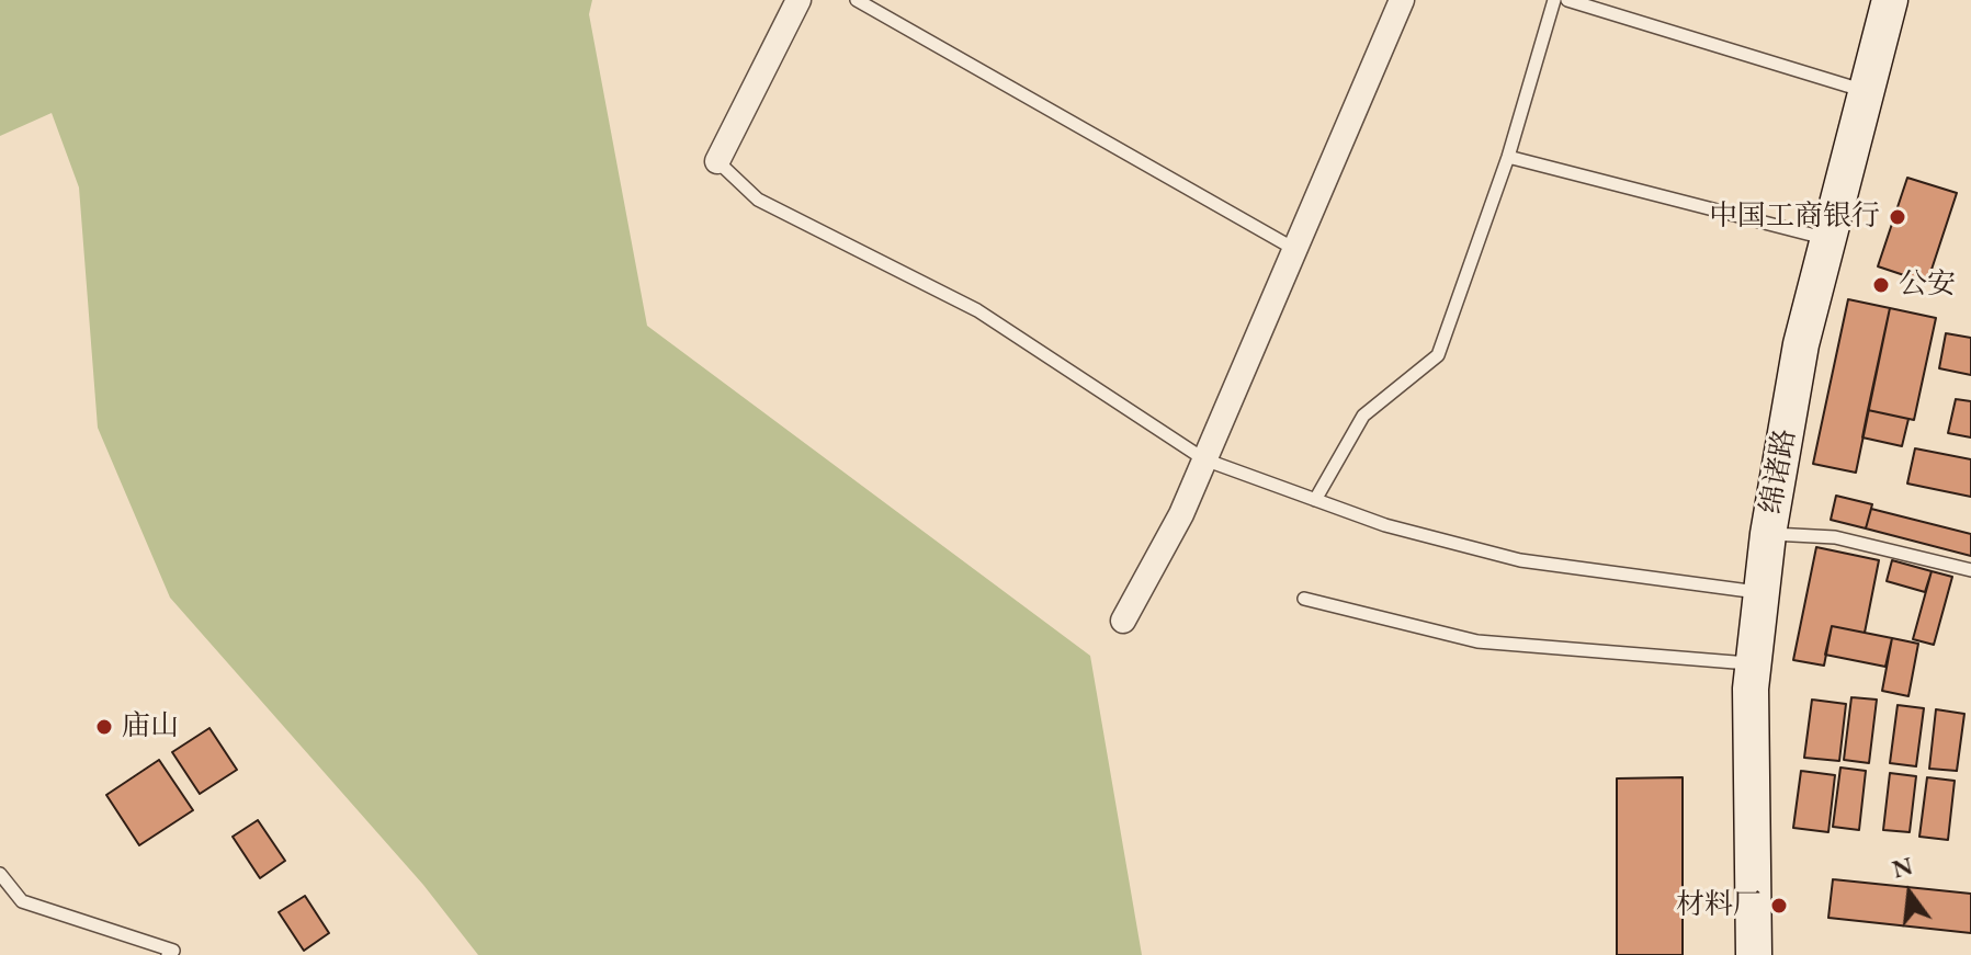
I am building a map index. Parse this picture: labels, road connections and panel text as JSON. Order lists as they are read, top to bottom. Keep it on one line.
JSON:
{"streets":{"street":["绵诸路"]},"places":["中国工商银行","公安","庙山","材料厂"],"north":"top"}
